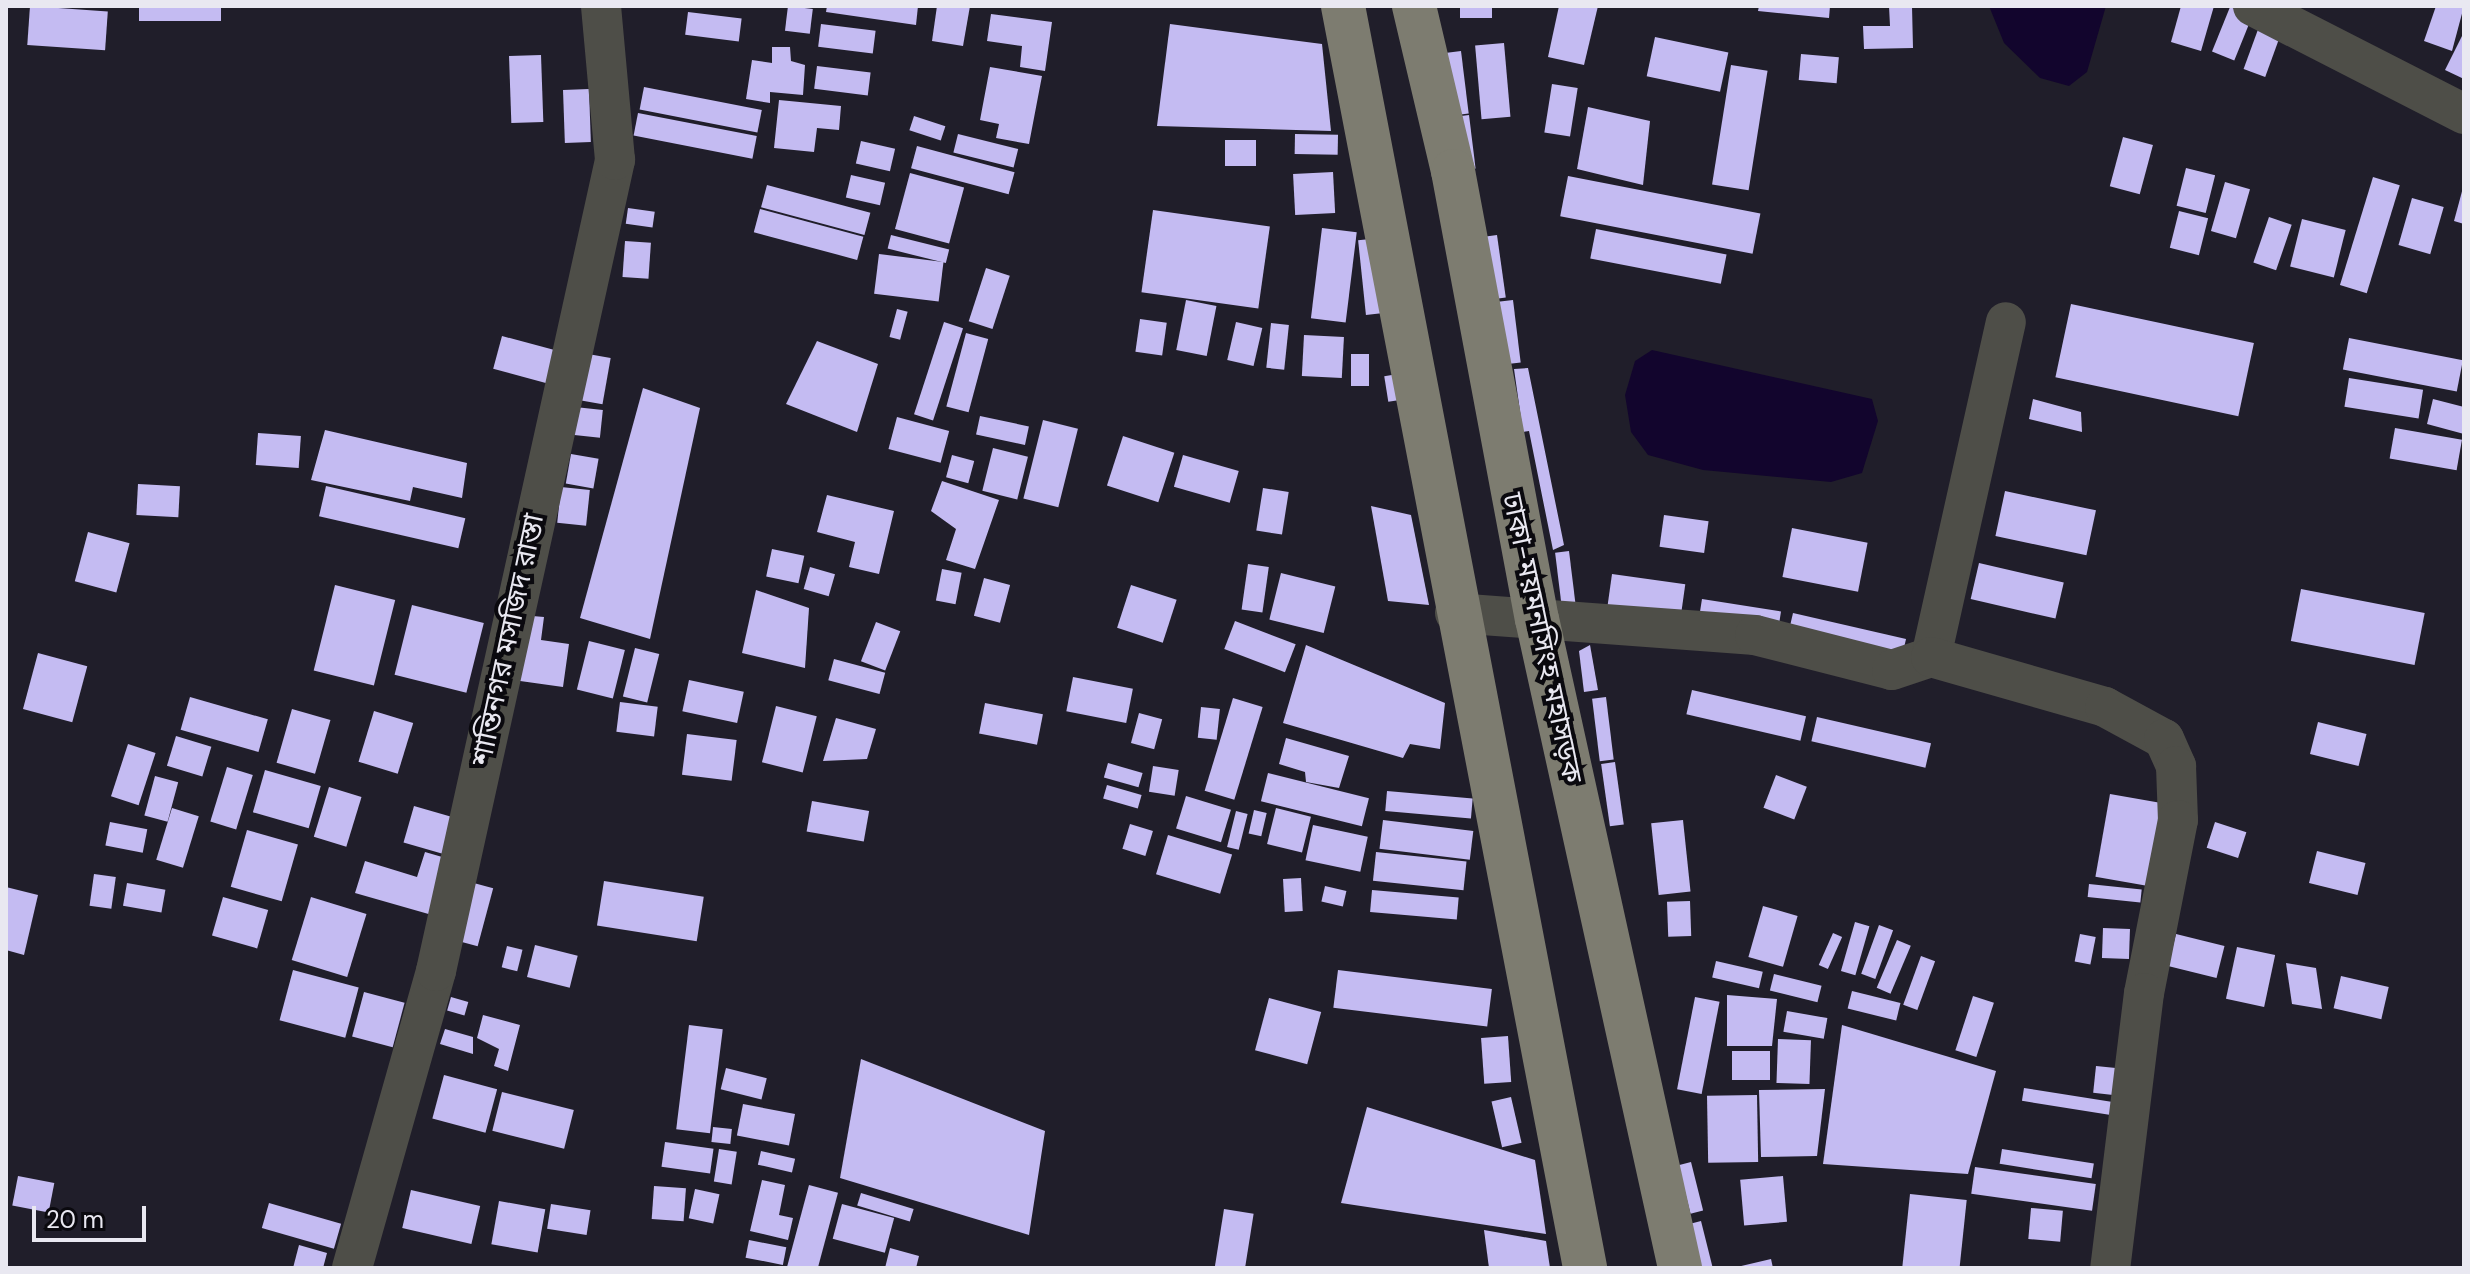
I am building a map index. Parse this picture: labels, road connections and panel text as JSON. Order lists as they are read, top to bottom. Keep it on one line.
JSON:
{"streets":{"main road":["ঢাকা-ময়মনসিংহ মহাসড়ক"],"street":["শান্তিনগর মসজিদ রাস্তা"]},"scale_bar":"20 m"}
